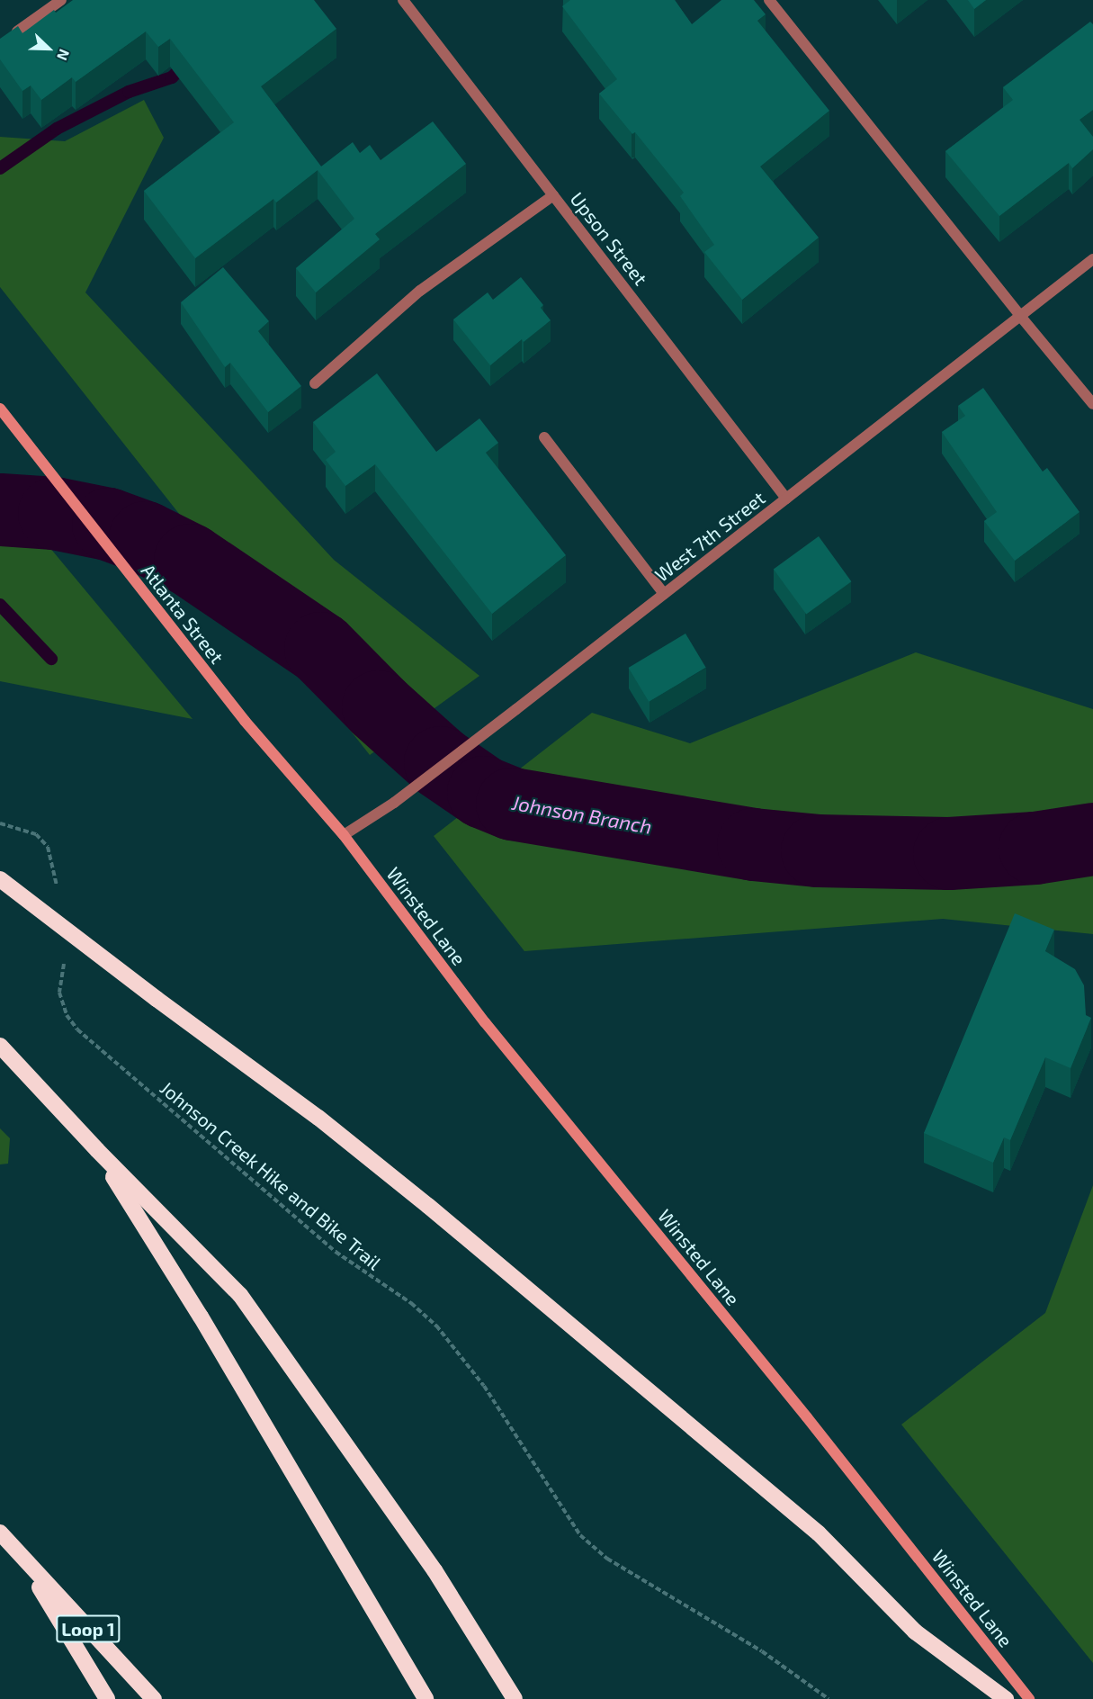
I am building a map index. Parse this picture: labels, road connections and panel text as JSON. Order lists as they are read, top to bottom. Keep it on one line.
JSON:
{"streets":{"highway":["Loop 1"],"main road":["Atlanta Street","Winsted Lane"],"street":["Upson Street","West 7th Street"],"path":["Johnson Creek Hike and Bike Trail"]},"crossings":[["Upson Street","West 7th Street"],["West 7th Street","Atlanta Street"],["West 7th Street","Winsted Lane"],["Atlanta Street","Winsted Lane"]],"water":["Johnson Branch"],"north":"bottom right"}
